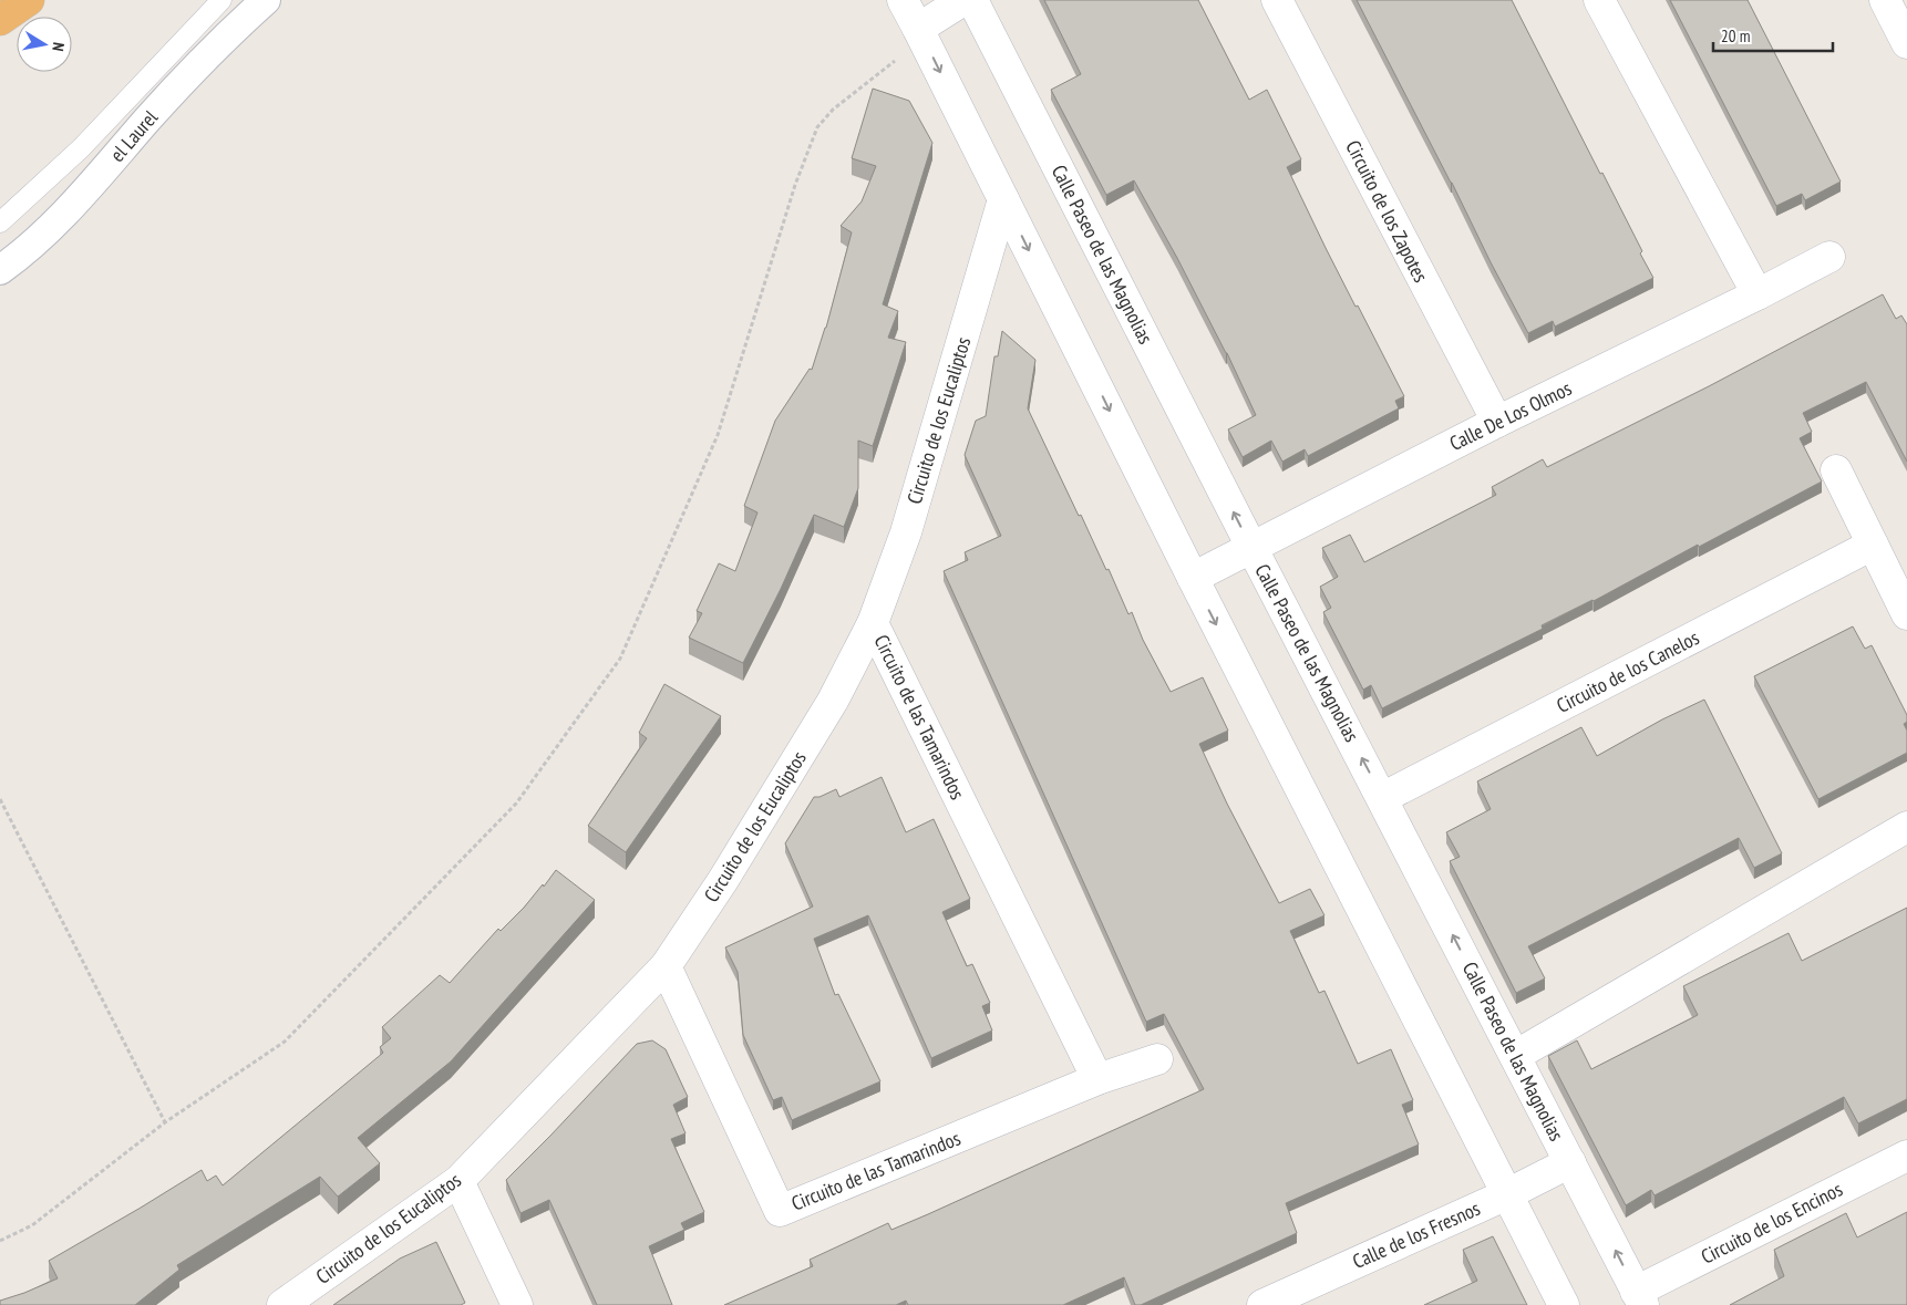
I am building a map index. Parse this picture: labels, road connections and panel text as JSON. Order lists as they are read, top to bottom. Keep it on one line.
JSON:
{"streets":{"street":["el Laurel","Circuito de los Zapotes","Calle Paseo de las Magnolias","Calle De Los Olmos","Circuito de los Eucaliptos","Circuito de los Canelos","Circuito de las Tamarindos","Circuito de los Encinos","Calle de los Fresnos"]},"crossings":[["Circuito de los Zapotes","Calle De Los Olmos"],["Calle Paseo de las Magnolias","Calle De Los Olmos"],["Calle Paseo de las Magnolias","Circuito de los Canelos"],["Calle Paseo de las Magnolias","Circuito de los Encinos"],["Calle Paseo de las Magnolias","Calle de los Fresnos"],["Circuito de los Eucaliptos","Circuito de las Tamarindos"]],"scale_bar":"20 m","north":"right"}
